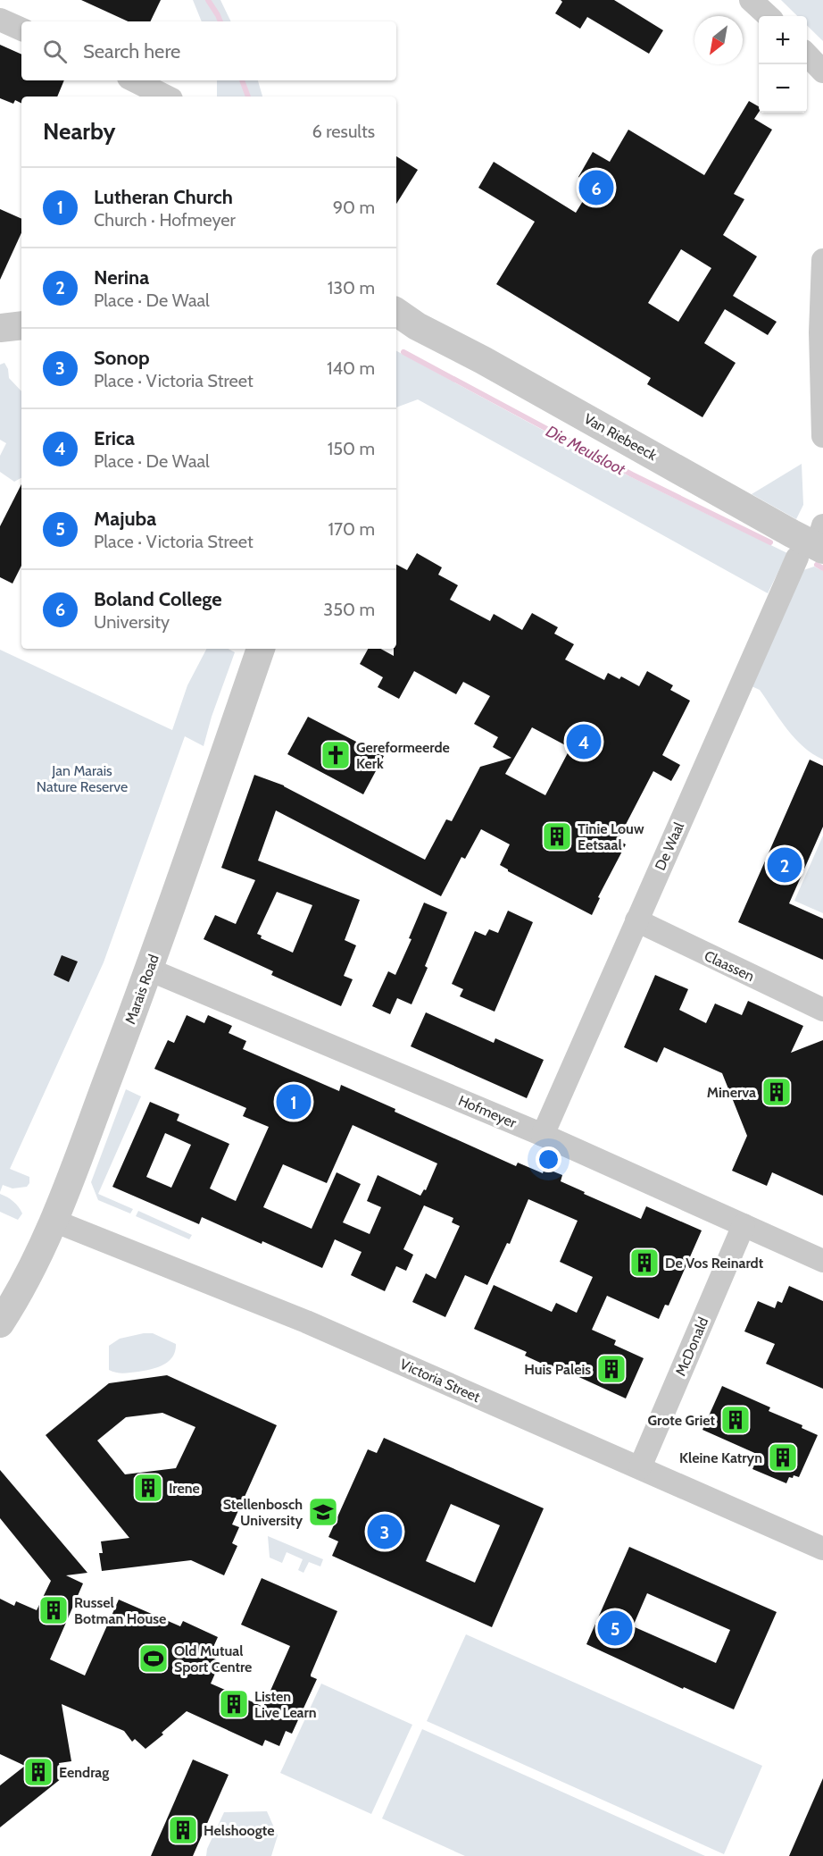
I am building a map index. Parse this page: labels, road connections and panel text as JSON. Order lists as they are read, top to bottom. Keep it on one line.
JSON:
{"streets":{"street":["Van Riebeeck","De Waal","Claassen","Marais Road","Hofmeyer","McDonald","Victoria Street"]},"crossings":[["Van Riebeeck","De Waal"],["De Waal","Claassen"],["De Waal","Hofmeyer"],["Marais Road","Hofmeyer"],["Marais Road","Victoria Street"],["Hofmeyer","McDonald"],["McDonald","Victoria Street"]],"water":["Die Meulsloot"],"parks":["Jan Marais Nature Reserve"],"places":{"church":["Gereformeerde Kerk"],"building":["Tinie Louw Eetsaal","Minerva","De Vos Reinardt","Huis Paleis","Grote Griet","Kleine Katryn","Irene","Russel Botman House","Listen Live Learn","Eendrag","Helshoogte"],"school or university":["Stellenbosch University"],"sports":["Old Mutual Sport Centre"]},"north":"bottom left","page":{"map_buttons":["+","−"],"search":"Search here","heading":["Nearby","6 results"],"list":[{"mark":"1","name":"Lutheran Church","note":"Church · Hofmeyer","value":"90 m"},{"mark":"2","name":"Nerina","note":"Place · De Waal","value":"130 m"},{"mark":"3","name":"Sonop","note":"Place · Victoria Street","value":"140 m"},{"mark":"4","name":"Erica","note":"Place · De Waal","value":"150 m"},{"mark":"5","name":"Majuba","note":"Place · Victoria Street","value":"170 m"},{"mark":"6","name":"Boland College","note":"University","value":"350 m"}],"pins":["6","4","2","1","3","5"]}}
